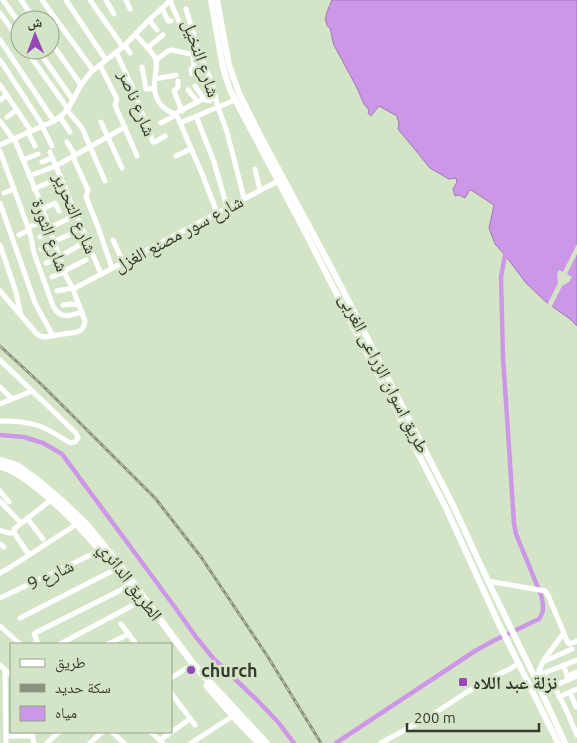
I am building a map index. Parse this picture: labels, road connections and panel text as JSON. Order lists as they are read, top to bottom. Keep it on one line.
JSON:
{"streets":{"highway":["الطريق الدائري"],"main road":["طريق اسوان الزراعى الغربى"],"street":["شارع النخيل","شارع ناصر","شارع التحرير","شارع سور مصنع الغزل","شارع الثورة","شارع 9"]},"crossings":[["شارع النخيل","شارع سور مصنع الغزل"],["شارع التحرير","شارع سور مصنع الغزل"],["شارع سور مصنع الغزل","شارع الثورة"],["شارع سور مصنع الغزل","طريق اسوان الزراعى الغربى"],["شارع 9","الطريق الدائري"]],"places":{"other":["church"],"transit":["نزلة عبد اللاه"]},"legend":["طريق","سكة حديد","مياه"],"scale_bar":"200 m","north":"top"}
